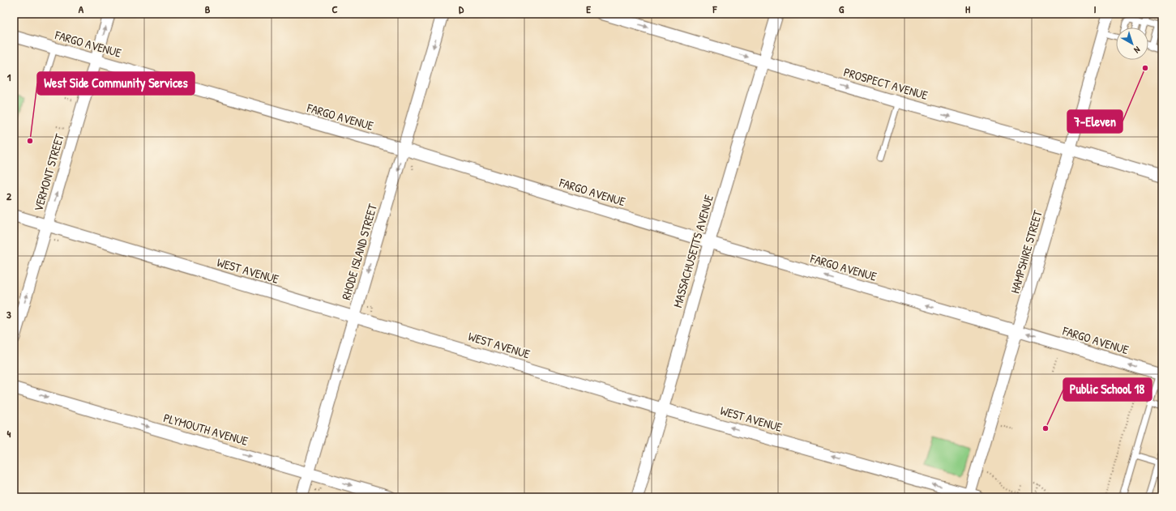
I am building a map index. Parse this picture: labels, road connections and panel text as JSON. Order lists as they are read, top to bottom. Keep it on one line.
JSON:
{"streets":{"street":["FARGO AVENUE","PROSPECT AVENUE","VERMONT STREET","MASSACHUSETTS AVENUE","RHODE ISLAND STREET","HAMPSHIRE STREET","WEST AVENUE","PLYMOUTH AVENUE"]},"crossings":[["FARGO AVENUE","VERMONT STREET"],["FARGO AVENUE","MASSACHUSETTS AVENUE"],["FARGO AVENUE","RHODE ISLAND STREET"],["FARGO AVENUE","HAMPSHIRE STREET"],["PROSPECT AVENUE","MASSACHUSETTS AVENUE"],["PROSPECT AVENUE","HAMPSHIRE STREET"],["VERMONT STREET","WEST AVENUE"],["MASSACHUSETTS AVENUE","WEST AVENUE"],["RHODE ISLAND STREET","WEST AVENUE"],["RHODE ISLAND STREET","PLYMOUTH AVENUE"],["HAMPSHIRE STREET","WEST AVENUE"]],"one_way":["FARGO AVENUE","PROSPECT AVENUE","VERMONT STREET","RHODE ISLAND STREET","WEST AVENUE","PLYMOUTH AVENUE"],"places":["7-Eleven","West Side Community Services","Public School 18"],"north":"bottom right","grid":{"columns":["A","B","C","D","E","F","G","H","I"],"rows":["1","2","3","4"]}}
